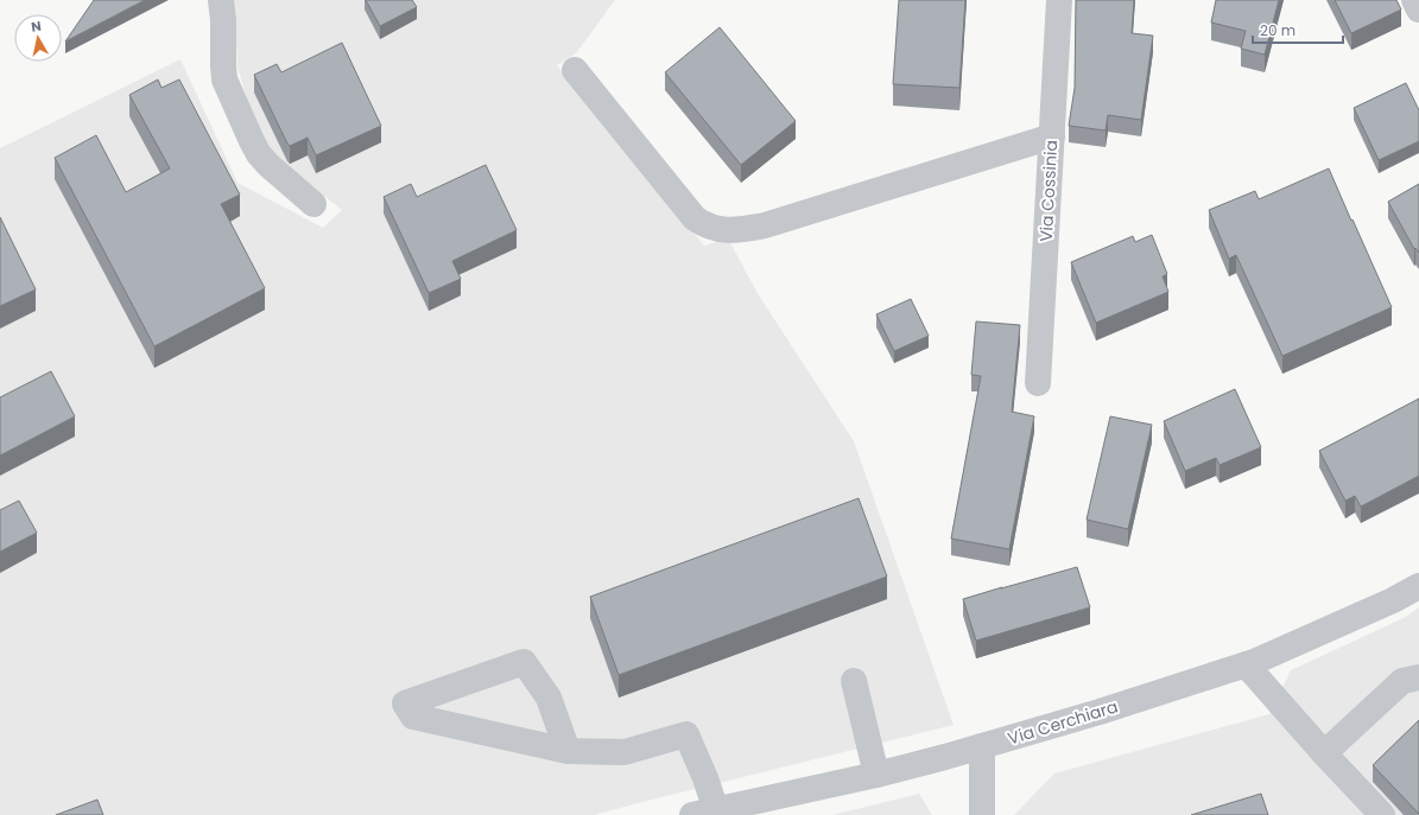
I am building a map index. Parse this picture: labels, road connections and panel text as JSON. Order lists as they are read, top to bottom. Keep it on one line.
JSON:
{"streets":{"street":["Via Cossinia","Via Cerchiara"]},"scale_bar":"20 m","north":"top"}
